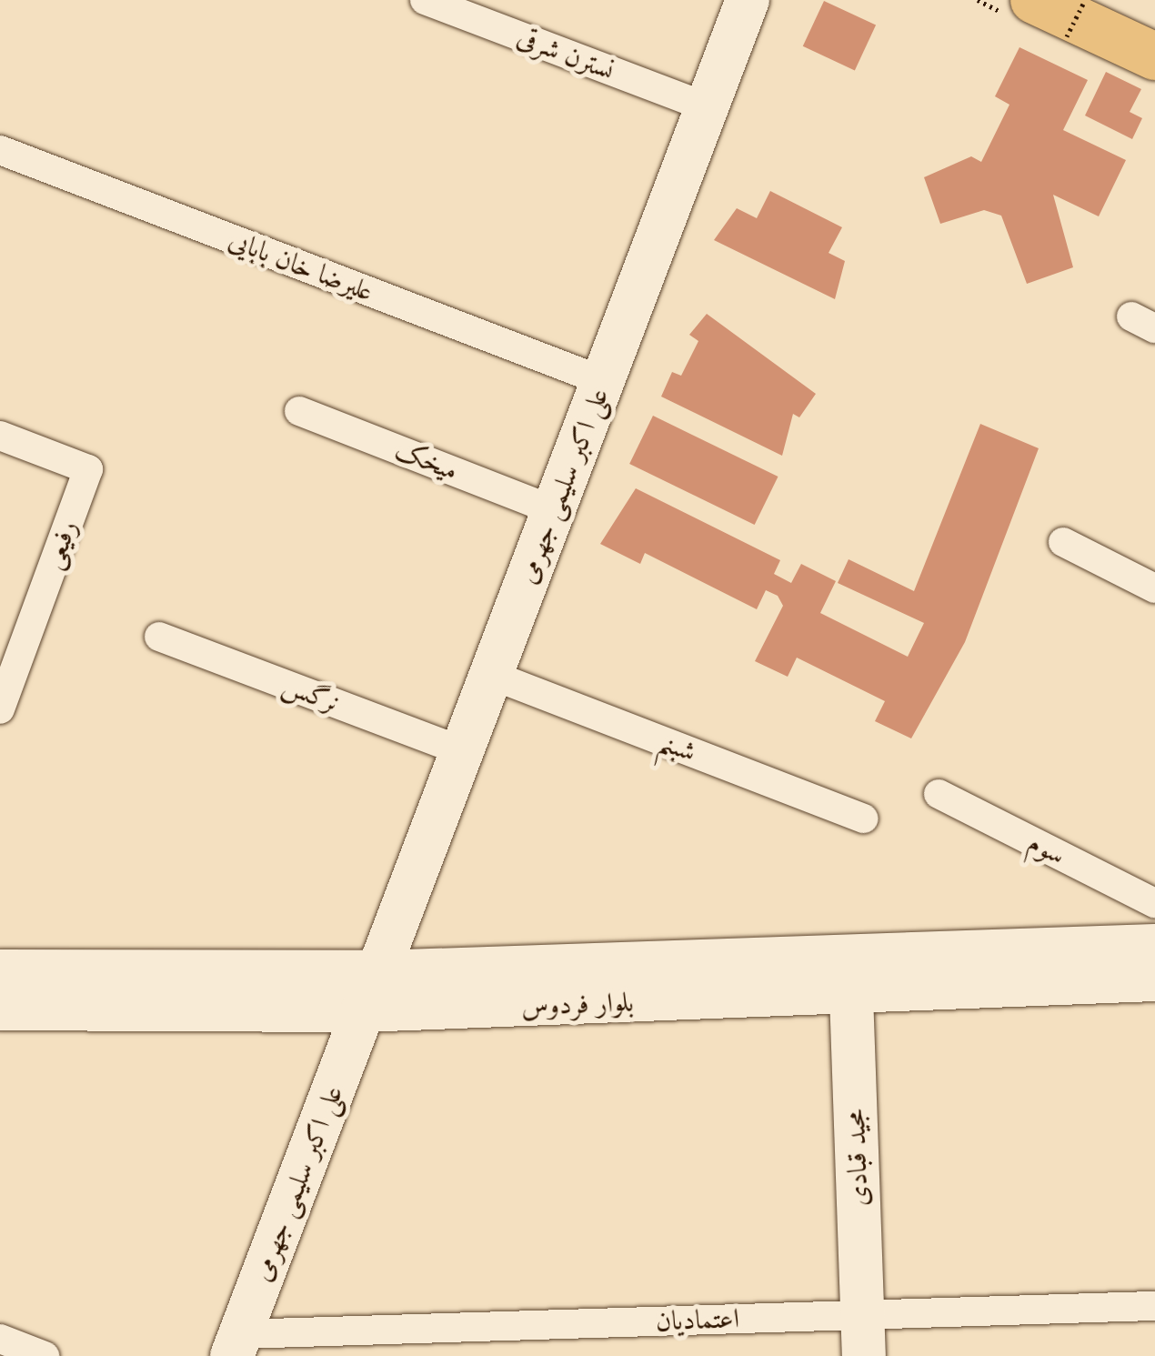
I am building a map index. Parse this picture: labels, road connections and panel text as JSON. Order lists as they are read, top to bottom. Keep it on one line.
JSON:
{"streets":{"main road":["علی اکبر سلیمی جهرمی","بلوار فردوس","مجید قبادی"],"street":["نسترن شرقی","علیرضا خان بابایی","میخک","رفیعی","نرگس","شبنم","سوم","اعتمادیان"]},"crossings":[["نسترن شرقی","علی اکبر سلیمی جهرمی"],["علیرضا خان بابایی","علی اکبر سلیمی جهرمی"],["میخک","علی اکبر سلیمی جهرمی"],["علی اکبر سلیمی جهرمی","نرگس"],["علی اکبر سلیمی جهرمی","شبنم"],["علی اکبر سلیمی جهرمی","بلوار فردوس"],["علی اکبر سلیمی جهرمی","اعتمادیان"],["بلوار فردوس","مجید قبادی"],["مجید قبادی","اعتمادیان"]]}
